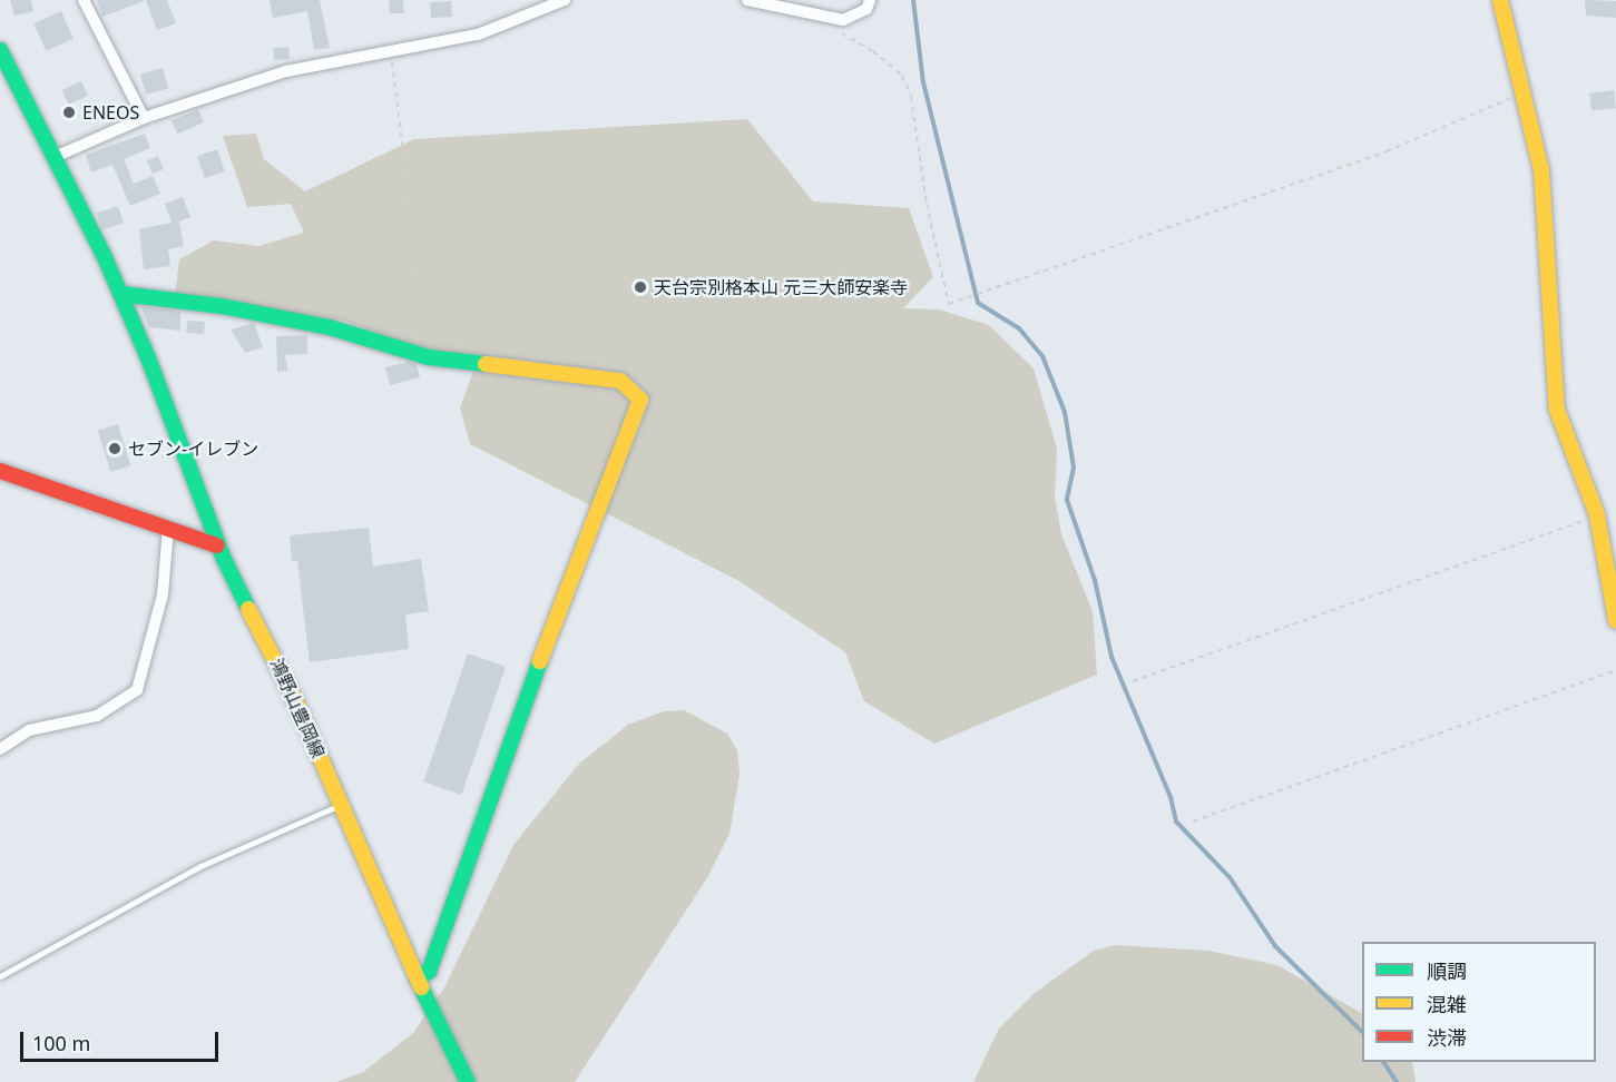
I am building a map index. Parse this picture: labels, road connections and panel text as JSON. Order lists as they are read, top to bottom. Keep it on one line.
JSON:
{"streets":{"street":["鴻野山豊岡線"]},"places":["ENEOS","天台宗別格本山 元三大師安楽寺","セブン-イレブン"],"legend":["順調","混雑","渋滞"],"scale_bar":"100 m"}
